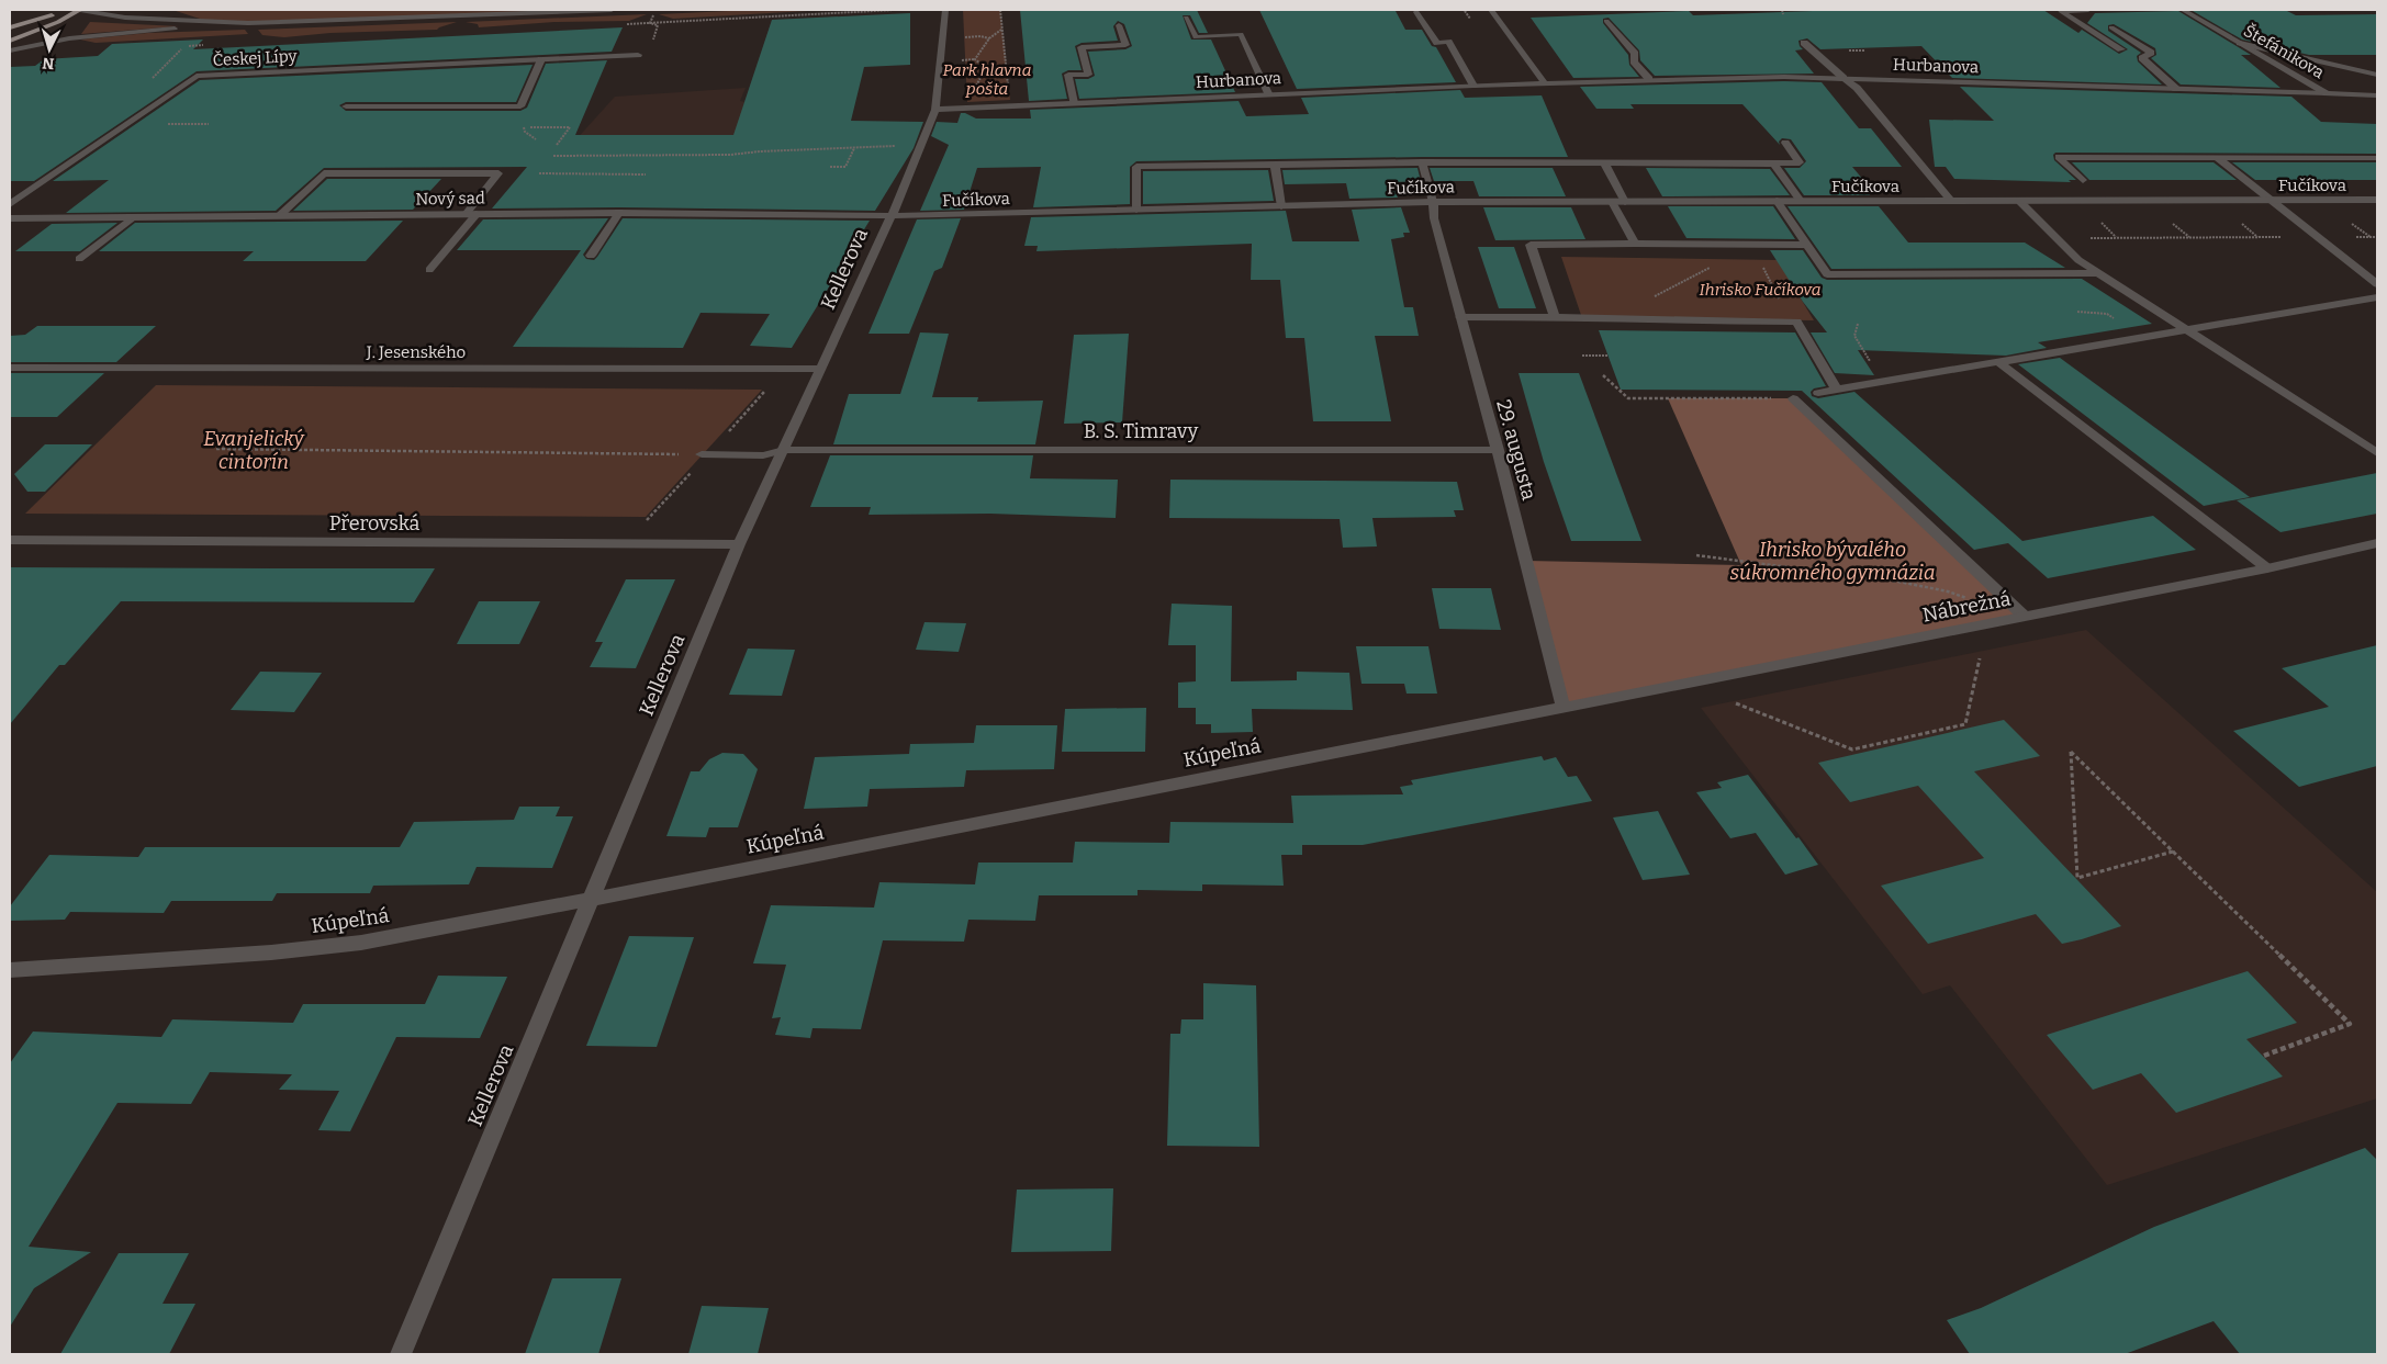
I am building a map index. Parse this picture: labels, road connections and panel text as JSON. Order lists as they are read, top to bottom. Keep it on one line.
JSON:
{"streets":{"street":["Štefánikova","Českej Lípy","Hurbanova","Fučíkova","Nový sad","Kellerova","J. Jesenského","B. S. Timravy","29. augusta","Přerovská","Nábrežná","Kúpeľná"]},"crossings":[["Štefánikova","Hurbanova"],["Hurbanova","Fučíkova"],["Hurbanova","Kellerova"],["Fučíkova","Nový sad"],["Fučíkova","Kellerova"],["Fučíkova","29. augusta"],["Nový sad","Kellerova"],["Kellerova","J. Jesenského"],["Kellerova","B. S. Timravy"],["Kellerova","Přerovská"],["Kellerova","Kúpeľná"],["B. S. Timravy","29. augusta"],["29. augusta","Nábrežná"],["29. augusta","Kúpeľná"],["Nábrežná","Kúpeľná"]],"parks":["Park hlavna pošta","Ihrisko Fučíkova","Evanjelický cintorín","Ihrisko bývalého súkromného gymnázia"],"north":"bottom"}
